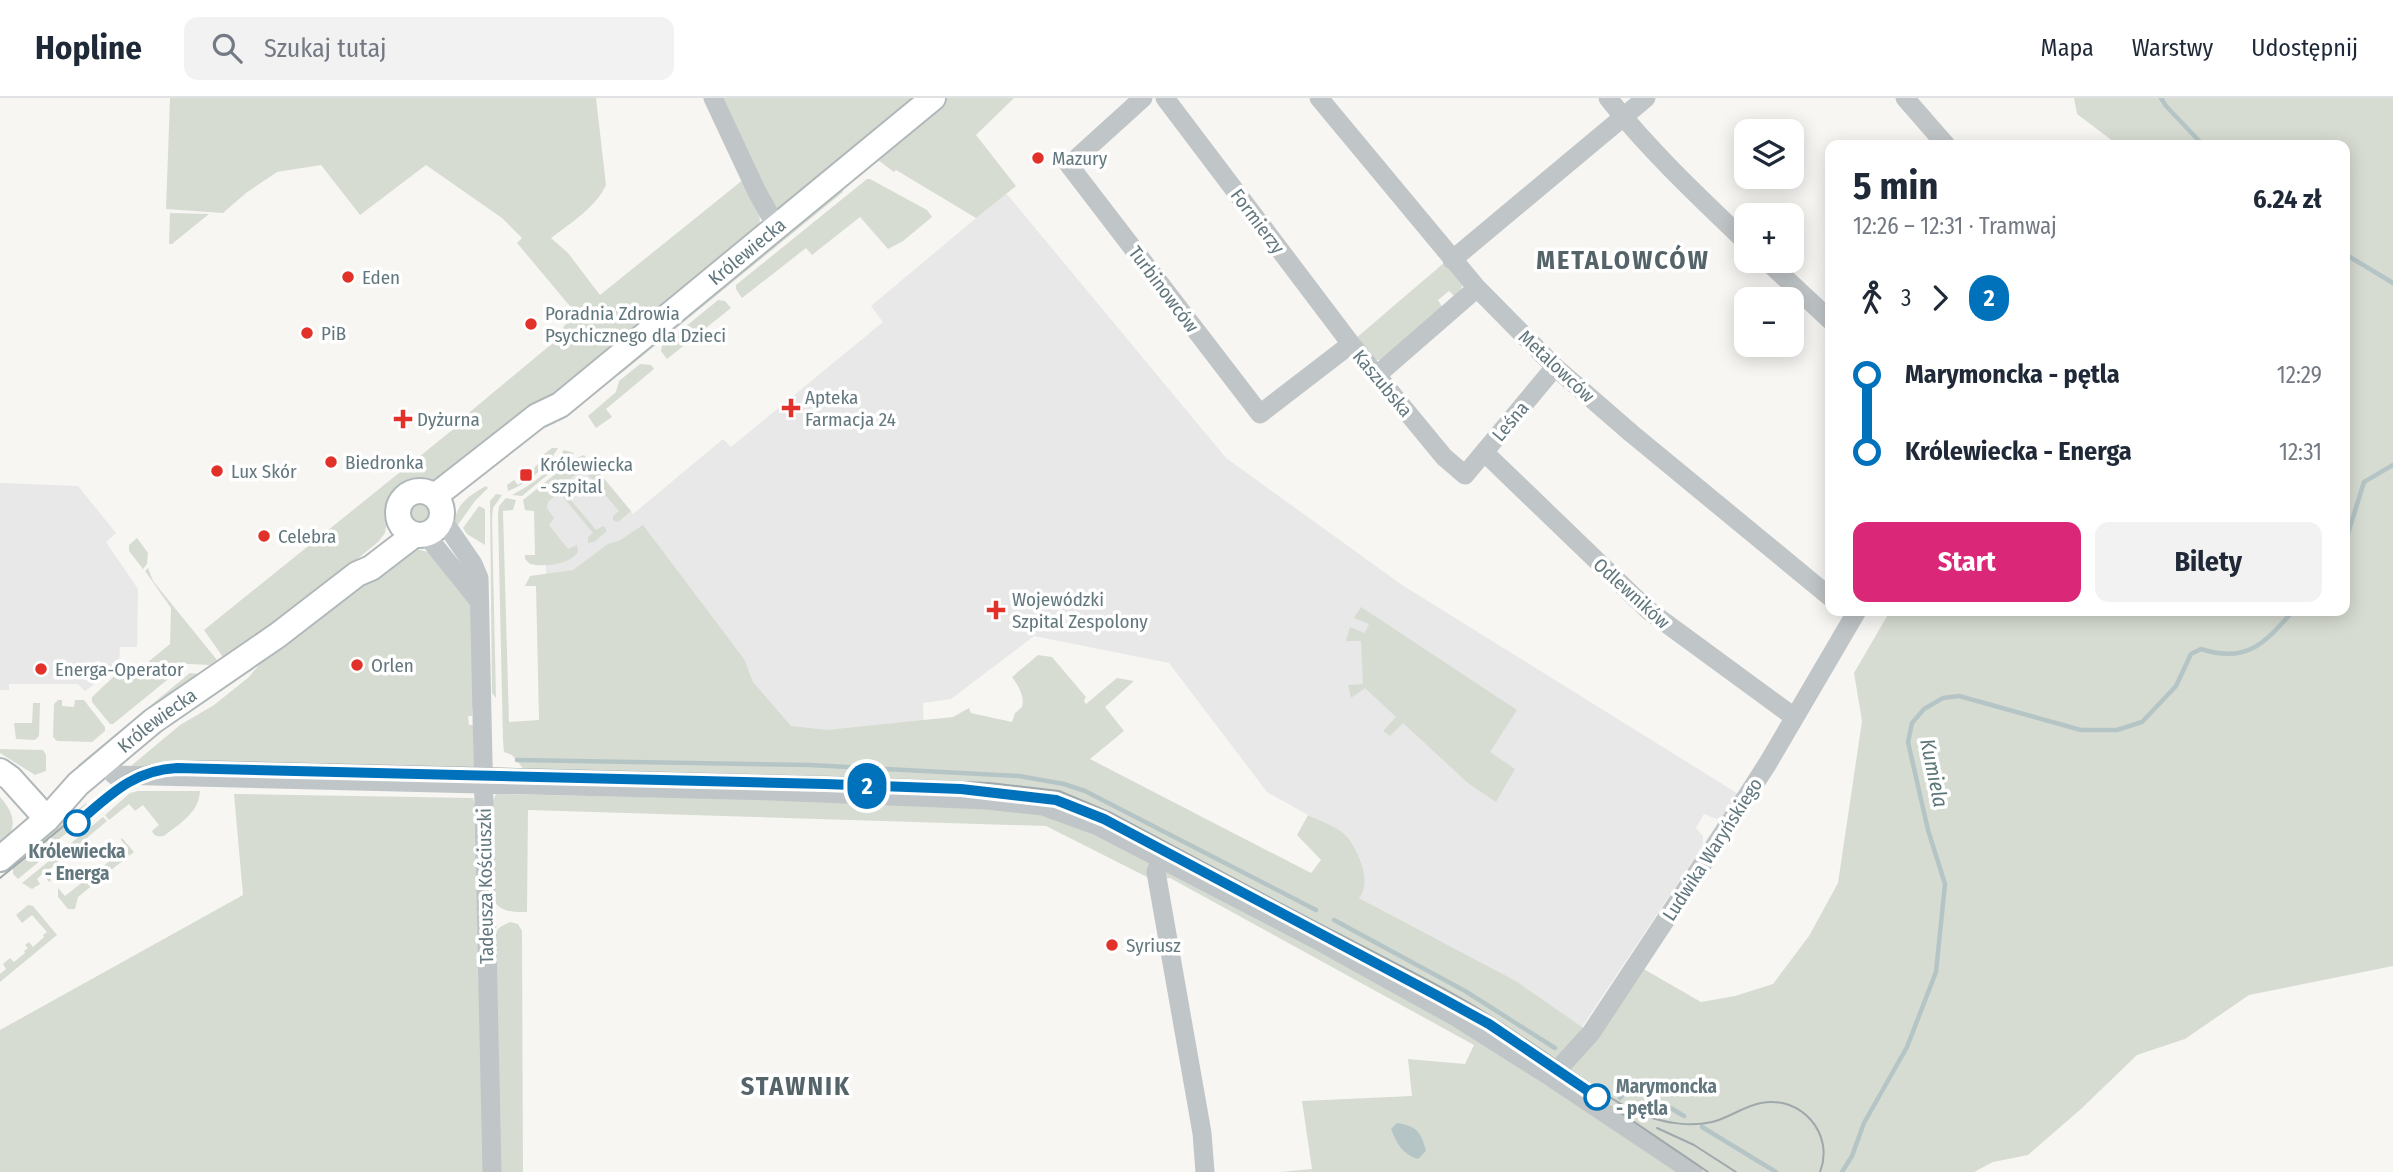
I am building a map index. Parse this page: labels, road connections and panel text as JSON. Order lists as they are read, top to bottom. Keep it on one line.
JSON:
{"streets":{"main road":["Królewiecka"],"street":["Formierzy","Turbinowców","Metalowców","Kaszubska","Leśna","Odlewników","Ludwika Waryńskiego","Tadeusza Kościuszki"]},"crossings":[["Formierzy","Kaszubska"],["Królewiecka","Tadeusza Kościuszki"],["Turbinowców","Kaszubska"],["Metalowców","Leśna"],["Kaszubska","Leśna"],["Leśna","Odlewników"],["Odlewników","Ludwika Waryńskiego"]],"districts":["METALOWCÓW","STAWNIK"],"water":["Kumiela"],"places":{"other":["Mazury","Eden","Poradnia Zdrowia Psychicznego dla Dzieci","PiB","Biedronka","Lux Skór","Celebra","Orlen","Energa-Operator","Królewiecka - Energa","Syriusz","Marymoncka - pętla"],"health":["Apteka Farmacja 24","Dyżurna","Wojewódzki Szpital Zespolony"],"transit":["Królewiecka - szpital"]},"lines":["tram line 2"],"page":{"header":"Hopline","search":"Szukaj tutaj","nav":["Mapa","Warstwy","Udostępnij"],"on_map":"2","map_buttons":["+","−"],"heading":["5 min","12:26 – 12:31 · Tramwaj","6.24 zł"],"legs":["3","2"],"list":[{"name":"Marymoncka - pętla","value":"12:29"},{"name":"Królewiecka - Energa","value":"12:31"}],"buttons":["Start","Bilety"]}}
